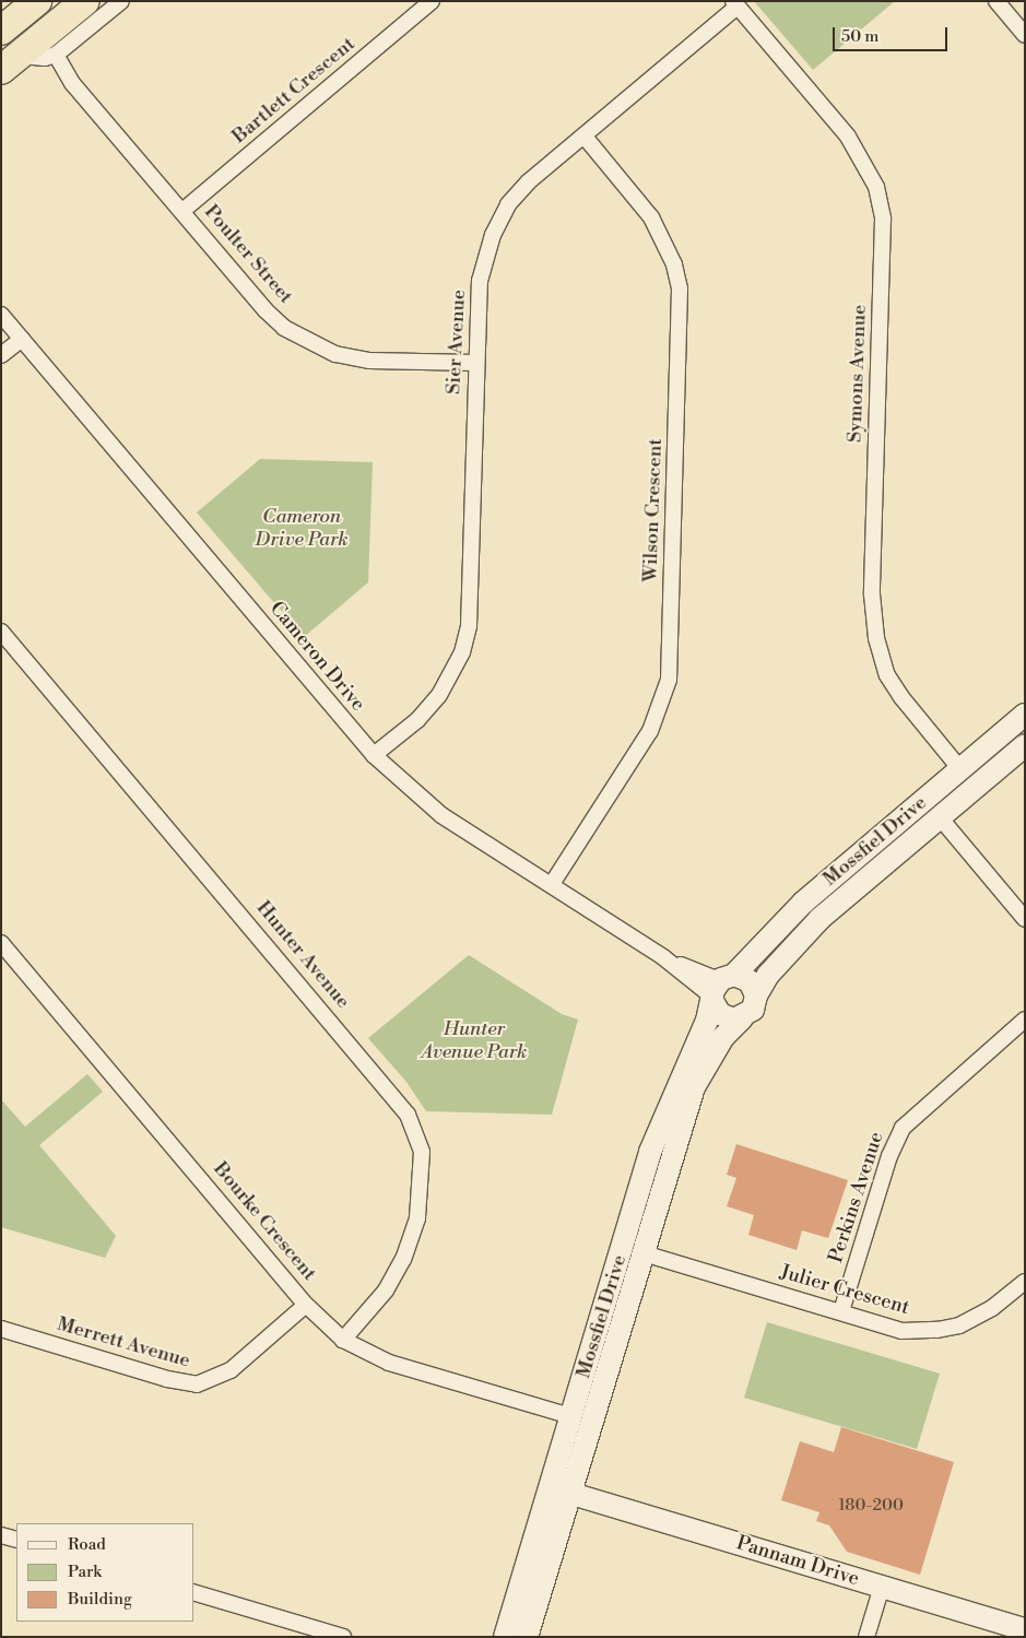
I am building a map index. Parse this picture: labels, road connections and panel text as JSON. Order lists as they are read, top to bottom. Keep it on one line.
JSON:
{"streets":{"street":["Bartlett Crescent","Poulter Street","Sier Avenue","Symons Avenue","Wilson Crescent","Cameron Drive","Mossfiel Drive","Hunter Avenue","Perkins Avenue","Bourke Crescent","Julier Crescent","Merrett Avenue","Pannam Drive"]},"crossings":[["Bartlett Crescent","Poulter Street"],["Poulter Street","Sier Avenue"],["Sier Avenue","Symons Avenue"],["Sier Avenue","Wilson Crescent"],["Sier Avenue","Cameron Drive"],["Symons Avenue","Mossfiel Drive"],["Wilson Crescent","Cameron Drive"],["Cameron Drive","Mossfiel Drive"],["Mossfiel Drive","Bourke Crescent"],["Mossfiel Drive","Julier Crescent"],["Mossfiel Drive","Pannam Drive"],["Hunter Avenue","Bourke Crescent"],["Perkins Avenue","Julier Crescent"],["Bourke Crescent","Merrett Avenue"]],"parks":["Cameron Drive Park","Hunter Avenue Park"],"house_numbers":["180-200"],"legend":["Road","Park","Building"],"scale_bar":"50 m"}
